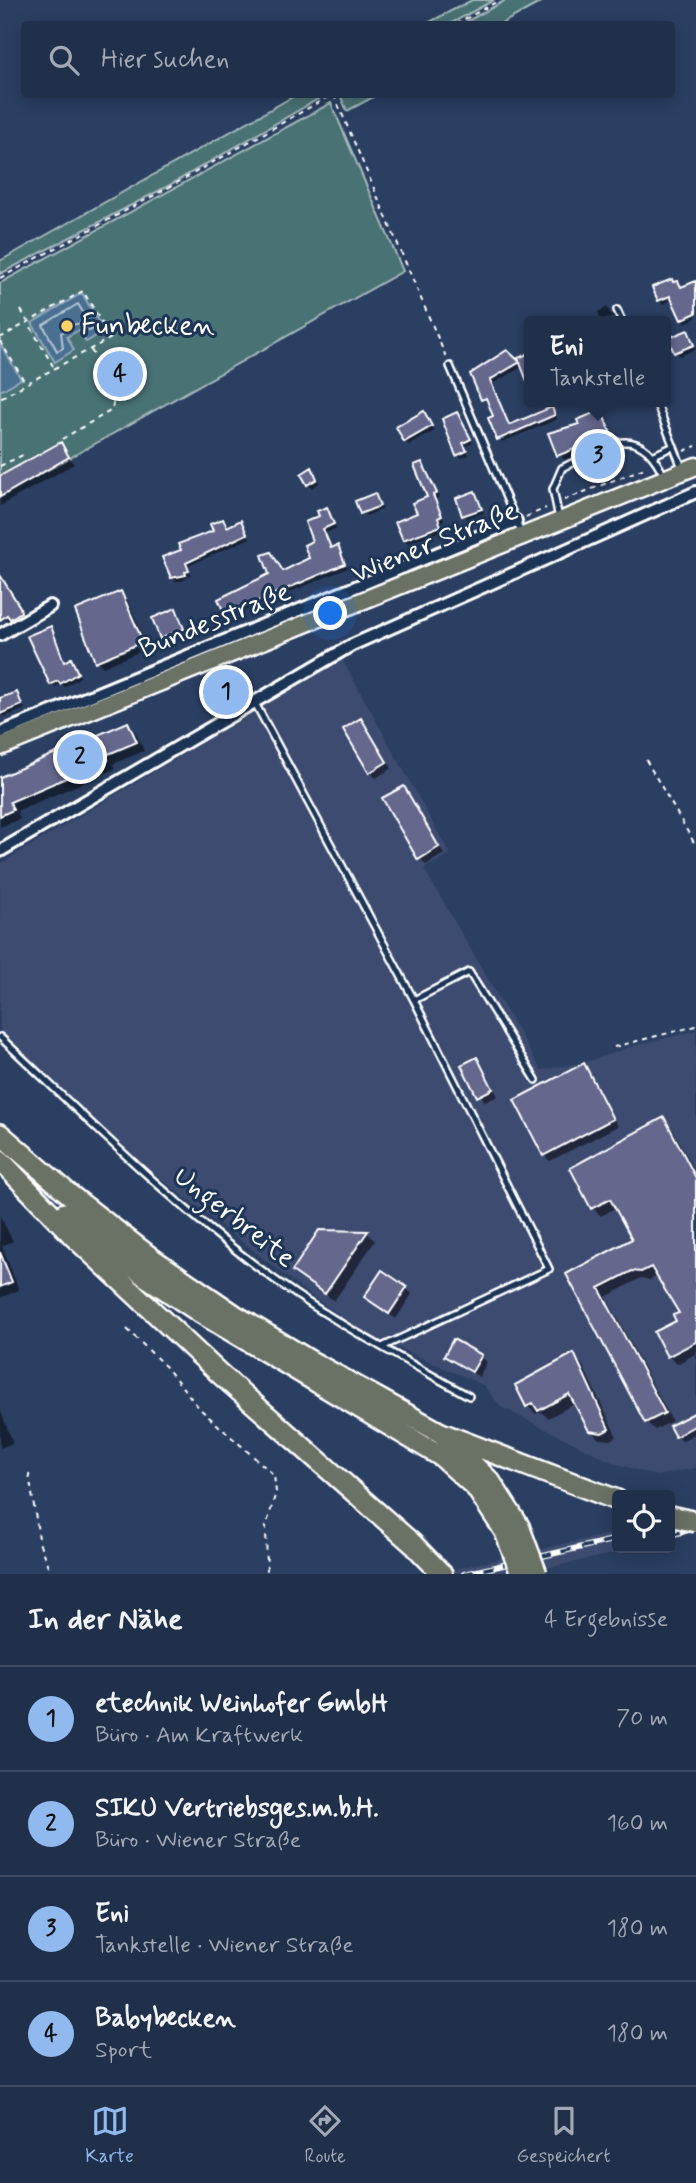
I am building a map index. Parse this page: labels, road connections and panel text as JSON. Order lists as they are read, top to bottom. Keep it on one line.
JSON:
{"streets":{"main road":["Wiener Straße"],"lane":["Ungerbreite"]},"places":["Funbecken"],"page":{"search":"Hier suchen","popup":["Eni","Tankstelle"],"pins":["4","3","1","2"],"heading":["In der Nähe","4 Ergebnisse"],"list":[{"mark":"1","name":"etechnik Weinhofer GmbH","note":"Büro · Am Kraftwerk","value":"70 m"},{"mark":"2","name":"SIKU Vertriebsges.m.b.H.","note":"Büro · Wiener Straße","value":"160 m"},{"mark":"3","name":"Eni","note":"Tankstelle · Wiener Straße","value":"180 m"},{"mark":"4","name":"Babybecken","note":"Sport","value":"180 m"}],"nav":["Karte","Route","Gespeichert"]}}
